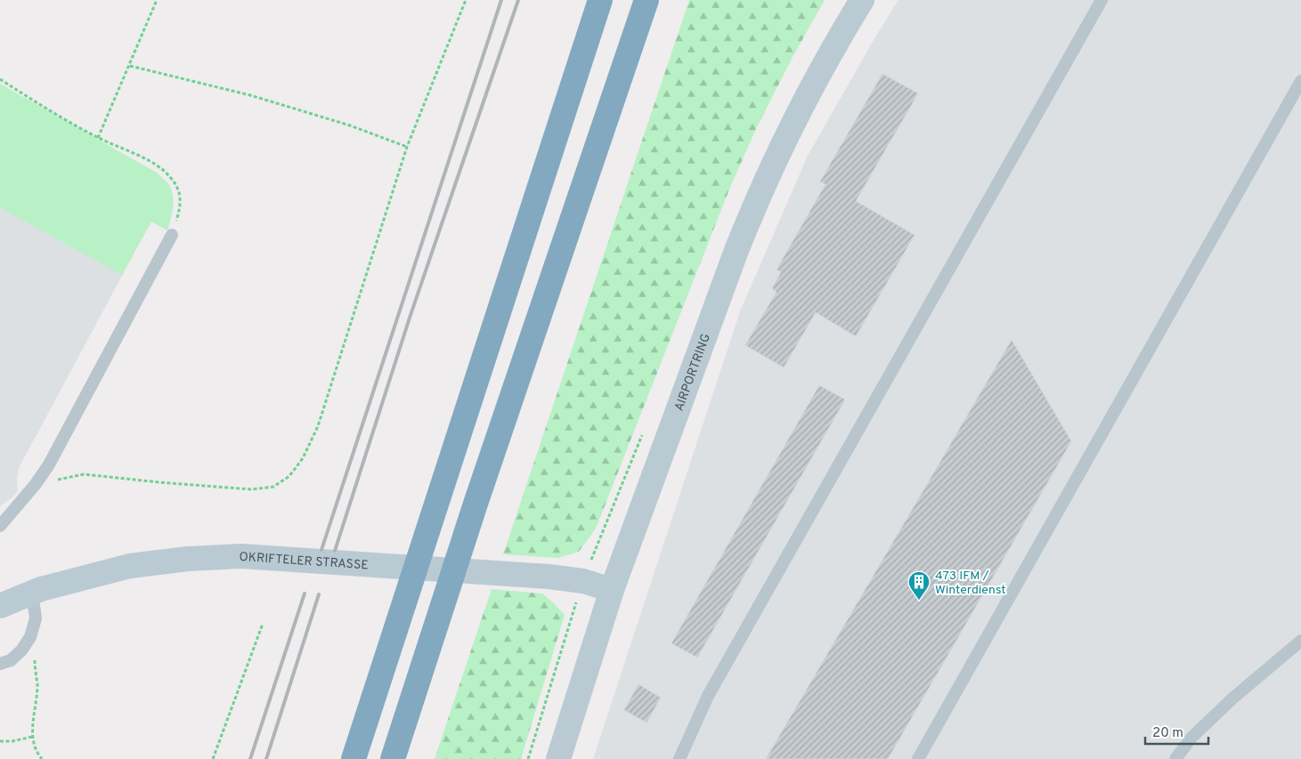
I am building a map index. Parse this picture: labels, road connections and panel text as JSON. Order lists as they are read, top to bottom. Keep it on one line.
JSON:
{"streets":{"street":["AIRPORTRING","OKRIFTELER STRASSE"]},"crossings":[["AIRPORTRING","OKRIFTELER STRASSE"]],"places":{"building":["473 IFM / Winterdienst"]},"scale_bar":"20 m"}
